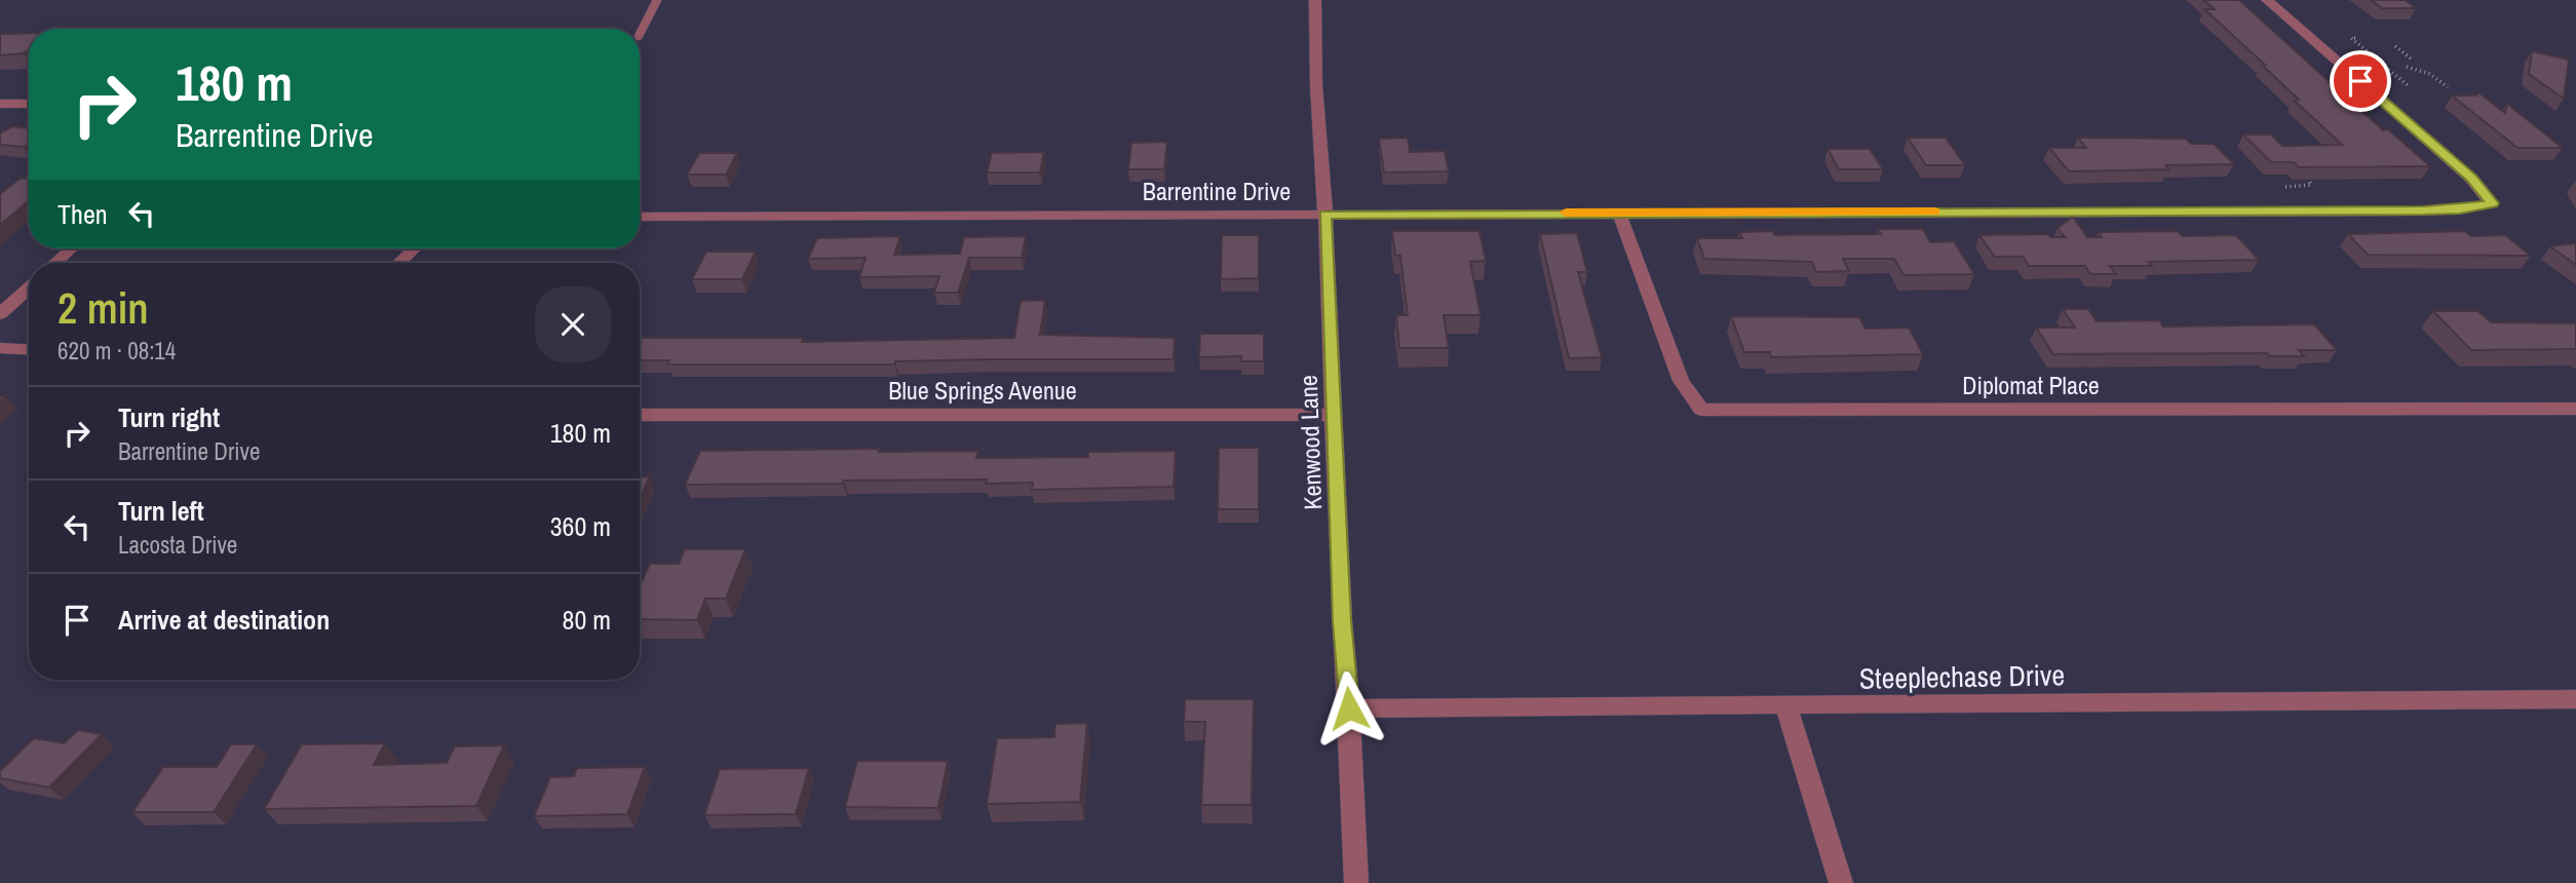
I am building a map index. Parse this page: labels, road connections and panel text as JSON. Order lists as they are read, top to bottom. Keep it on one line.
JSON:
{"streets":{"street":["Barrentine Drive","Diplomat Place","Blue Springs Avenue","Kenwood Lane","Steeplechase Drive"]},"crossings":[["Barrentine Drive","Diplomat Place"],["Barrentine Drive","Kenwood Lane"],["Blue Springs Avenue","Kenwood Lane"],["Kenwood Lane","Steeplechase Drive"]],"page":{"turn":["180 m","Barrentine Drive"],"then":"Then","heading":["2 min","620 m · 08:14"],"list":[{"name":"Turn right","note":"Barrentine Drive","value":"180 m"},{"name":"Turn left","note":"Lacosta Drive","value":"360 m"},{"name":"Arrive at destination","value":"80 m"}]}}
